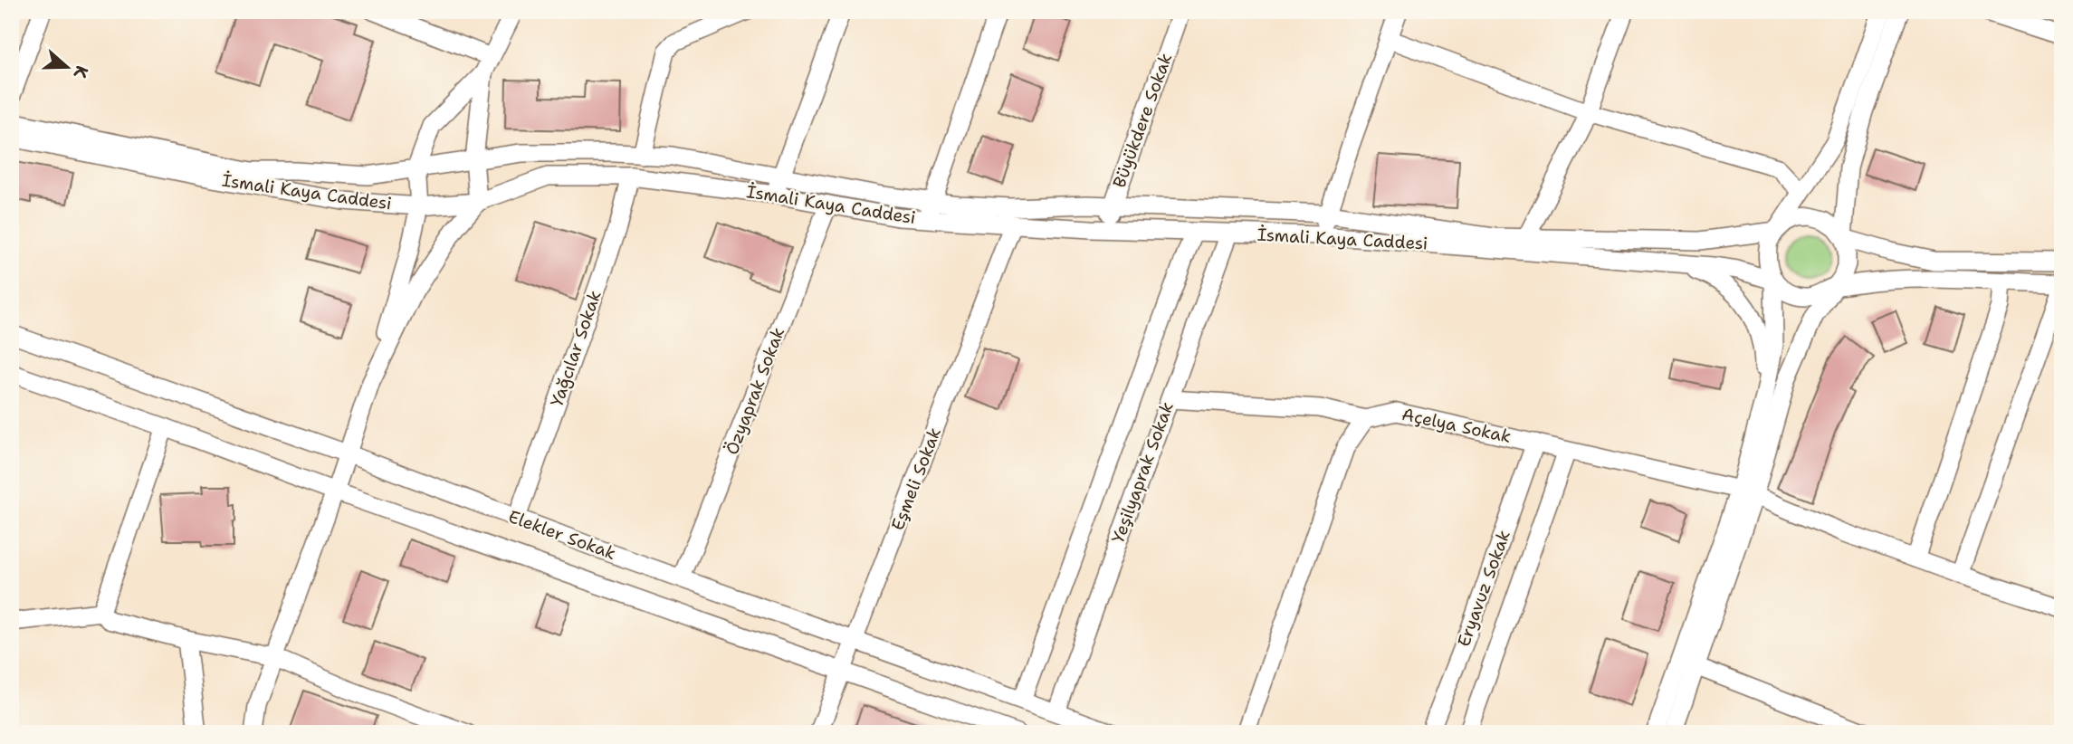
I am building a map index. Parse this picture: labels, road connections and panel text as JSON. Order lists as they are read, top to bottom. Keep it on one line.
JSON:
{"streets":{"street":["Büyükdere Sokak","İsmali Kaya Caddesi","Yağcılar Sokak","Özyaprak Sokak","Açelya Sokak","Yeşilyaprak Sokak","Eşmeli Sokak","Elekler Sokak","Eryavuz Sokak"]},"crossings":[["Büyükdere Sokak","İsmali Kaya Caddesi"],["İsmali Kaya Caddesi","Yağcılar Sokak"],["İsmali Kaya Caddesi","Özyaprak Sokak"],["İsmali Kaya Caddesi","Yeşilyaprak Sokak"],["İsmali Kaya Caddesi","Eşmeli Sokak"],["Yağcılar Sokak","Elekler Sokak"],["Özyaprak Sokak","Elekler Sokak"],["Açelya Sokak","Yeşilyaprak Sokak"],["Açelya Sokak","Eryavuz Sokak"],["Yeşilyaprak Sokak","Elekler Sokak"],["Eşmeli Sokak","Elekler Sokak"]],"north":"right"}
